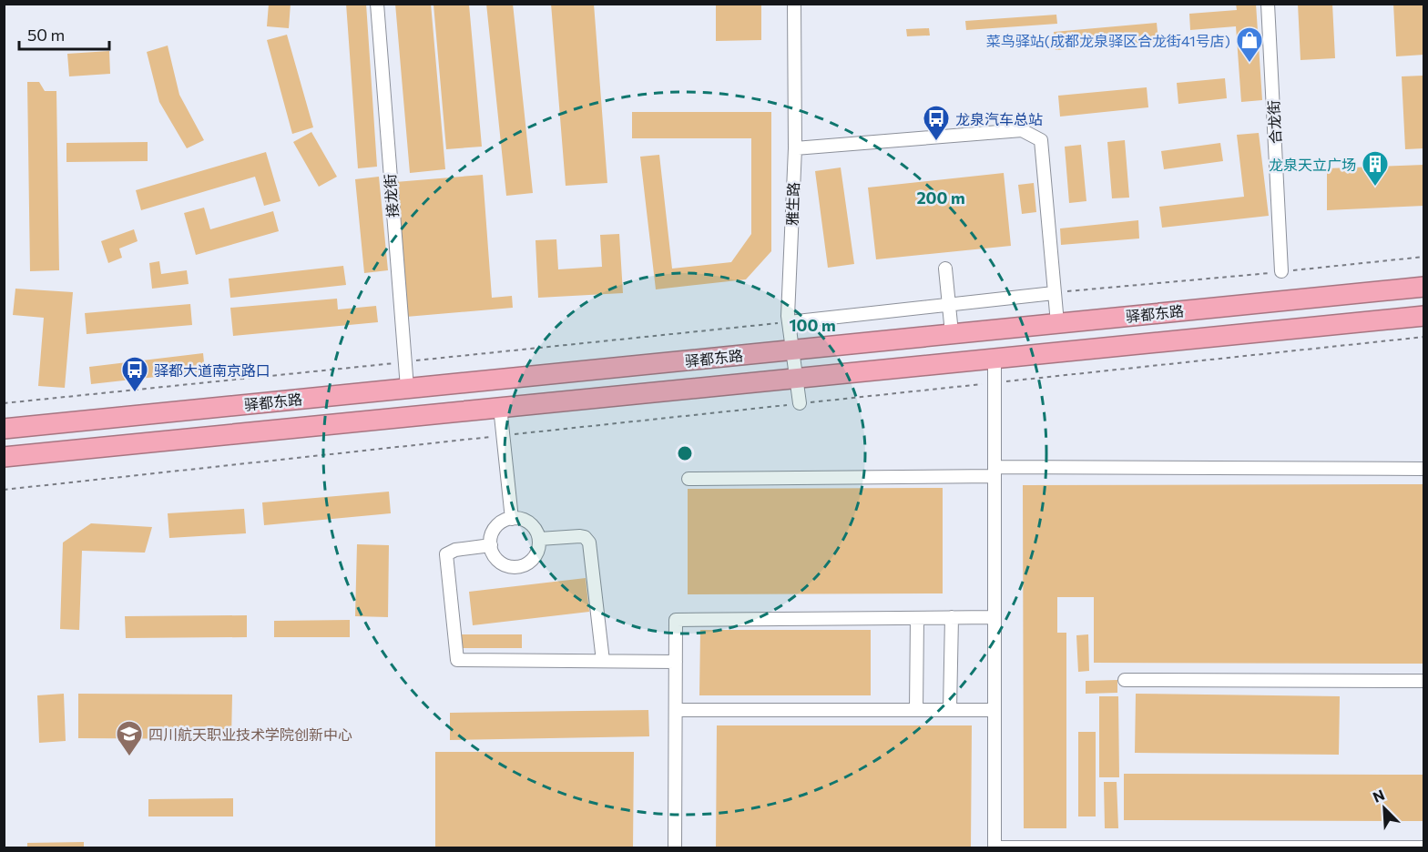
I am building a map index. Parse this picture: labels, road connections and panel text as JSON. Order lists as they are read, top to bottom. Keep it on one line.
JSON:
{"streets":{"highway":["驿都东路"],"street":["合龙街","接龙街","雅生路"]},"crossings":[["接龙街","驿都东路"],["雅生路","驿都东路"]],"places":{"shop":["菜鸟驿站(成都龙泉驿区合龙街41号店)"],"bus stop":["龙泉汽车总站","驿都大道南京路口"],"building":["龙泉天立广场"],"school or university":["四川航天职业技术学院创新中心"]},"scale_bar":"50 m","north":"top left","rings":["200 m","100 m"]}
